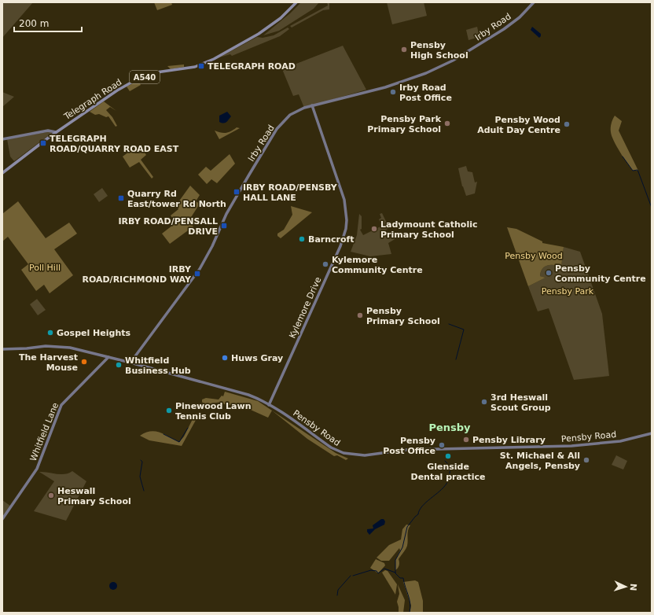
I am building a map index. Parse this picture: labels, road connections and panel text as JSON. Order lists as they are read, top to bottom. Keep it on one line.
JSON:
{"streets":{"main road":["A540","Telegraph Road"],"street":["Irby Road","Kylemore Drive","Pensby Road","Whitfield Lane"]},"crossings":[["Irby Road","Kylemore Drive"],["Irby Road","Pensby Road"],["Kylemore Drive","Pensby Road"],["Pensby Road","Whitfield Lane"]],"districts":["Pensby"],"parks":["Pensby Wood","Poll Hill","Pensby Park"],"places":{"other":["Pensby High School","Irby Road Post Office","Pensby Park Primary School","Pensby Wood Adult Day Centre","Ladymount Catholic Primary School","Barncroft","Kylemore Community Centre","Pensby Community Centre","Pensby Primary School","Gospel Heights","Huws Gray","The Harvest Mouse","Whitfield Business Hub","3rd Heswall Scout Group","Pinewood Lawn Tennis Club","Pensby Library","Pensby Post Office","Glenside Dental practice","St. Michael & All Angels, Pensby","Heswall Primary School"],"transit":["TELEGRAPH ROAD","TELEGRAPH ROAD/QUARRY ROAD EAST","IRBY ROAD/PENSBY HALL LANE","Quarry Rd East/tower Rd North","IRBY ROAD/PENSALL DRIVE","IRBY ROAD/RICHMOND WAY"]},"scale_bar":"200 m","north":"right"}
